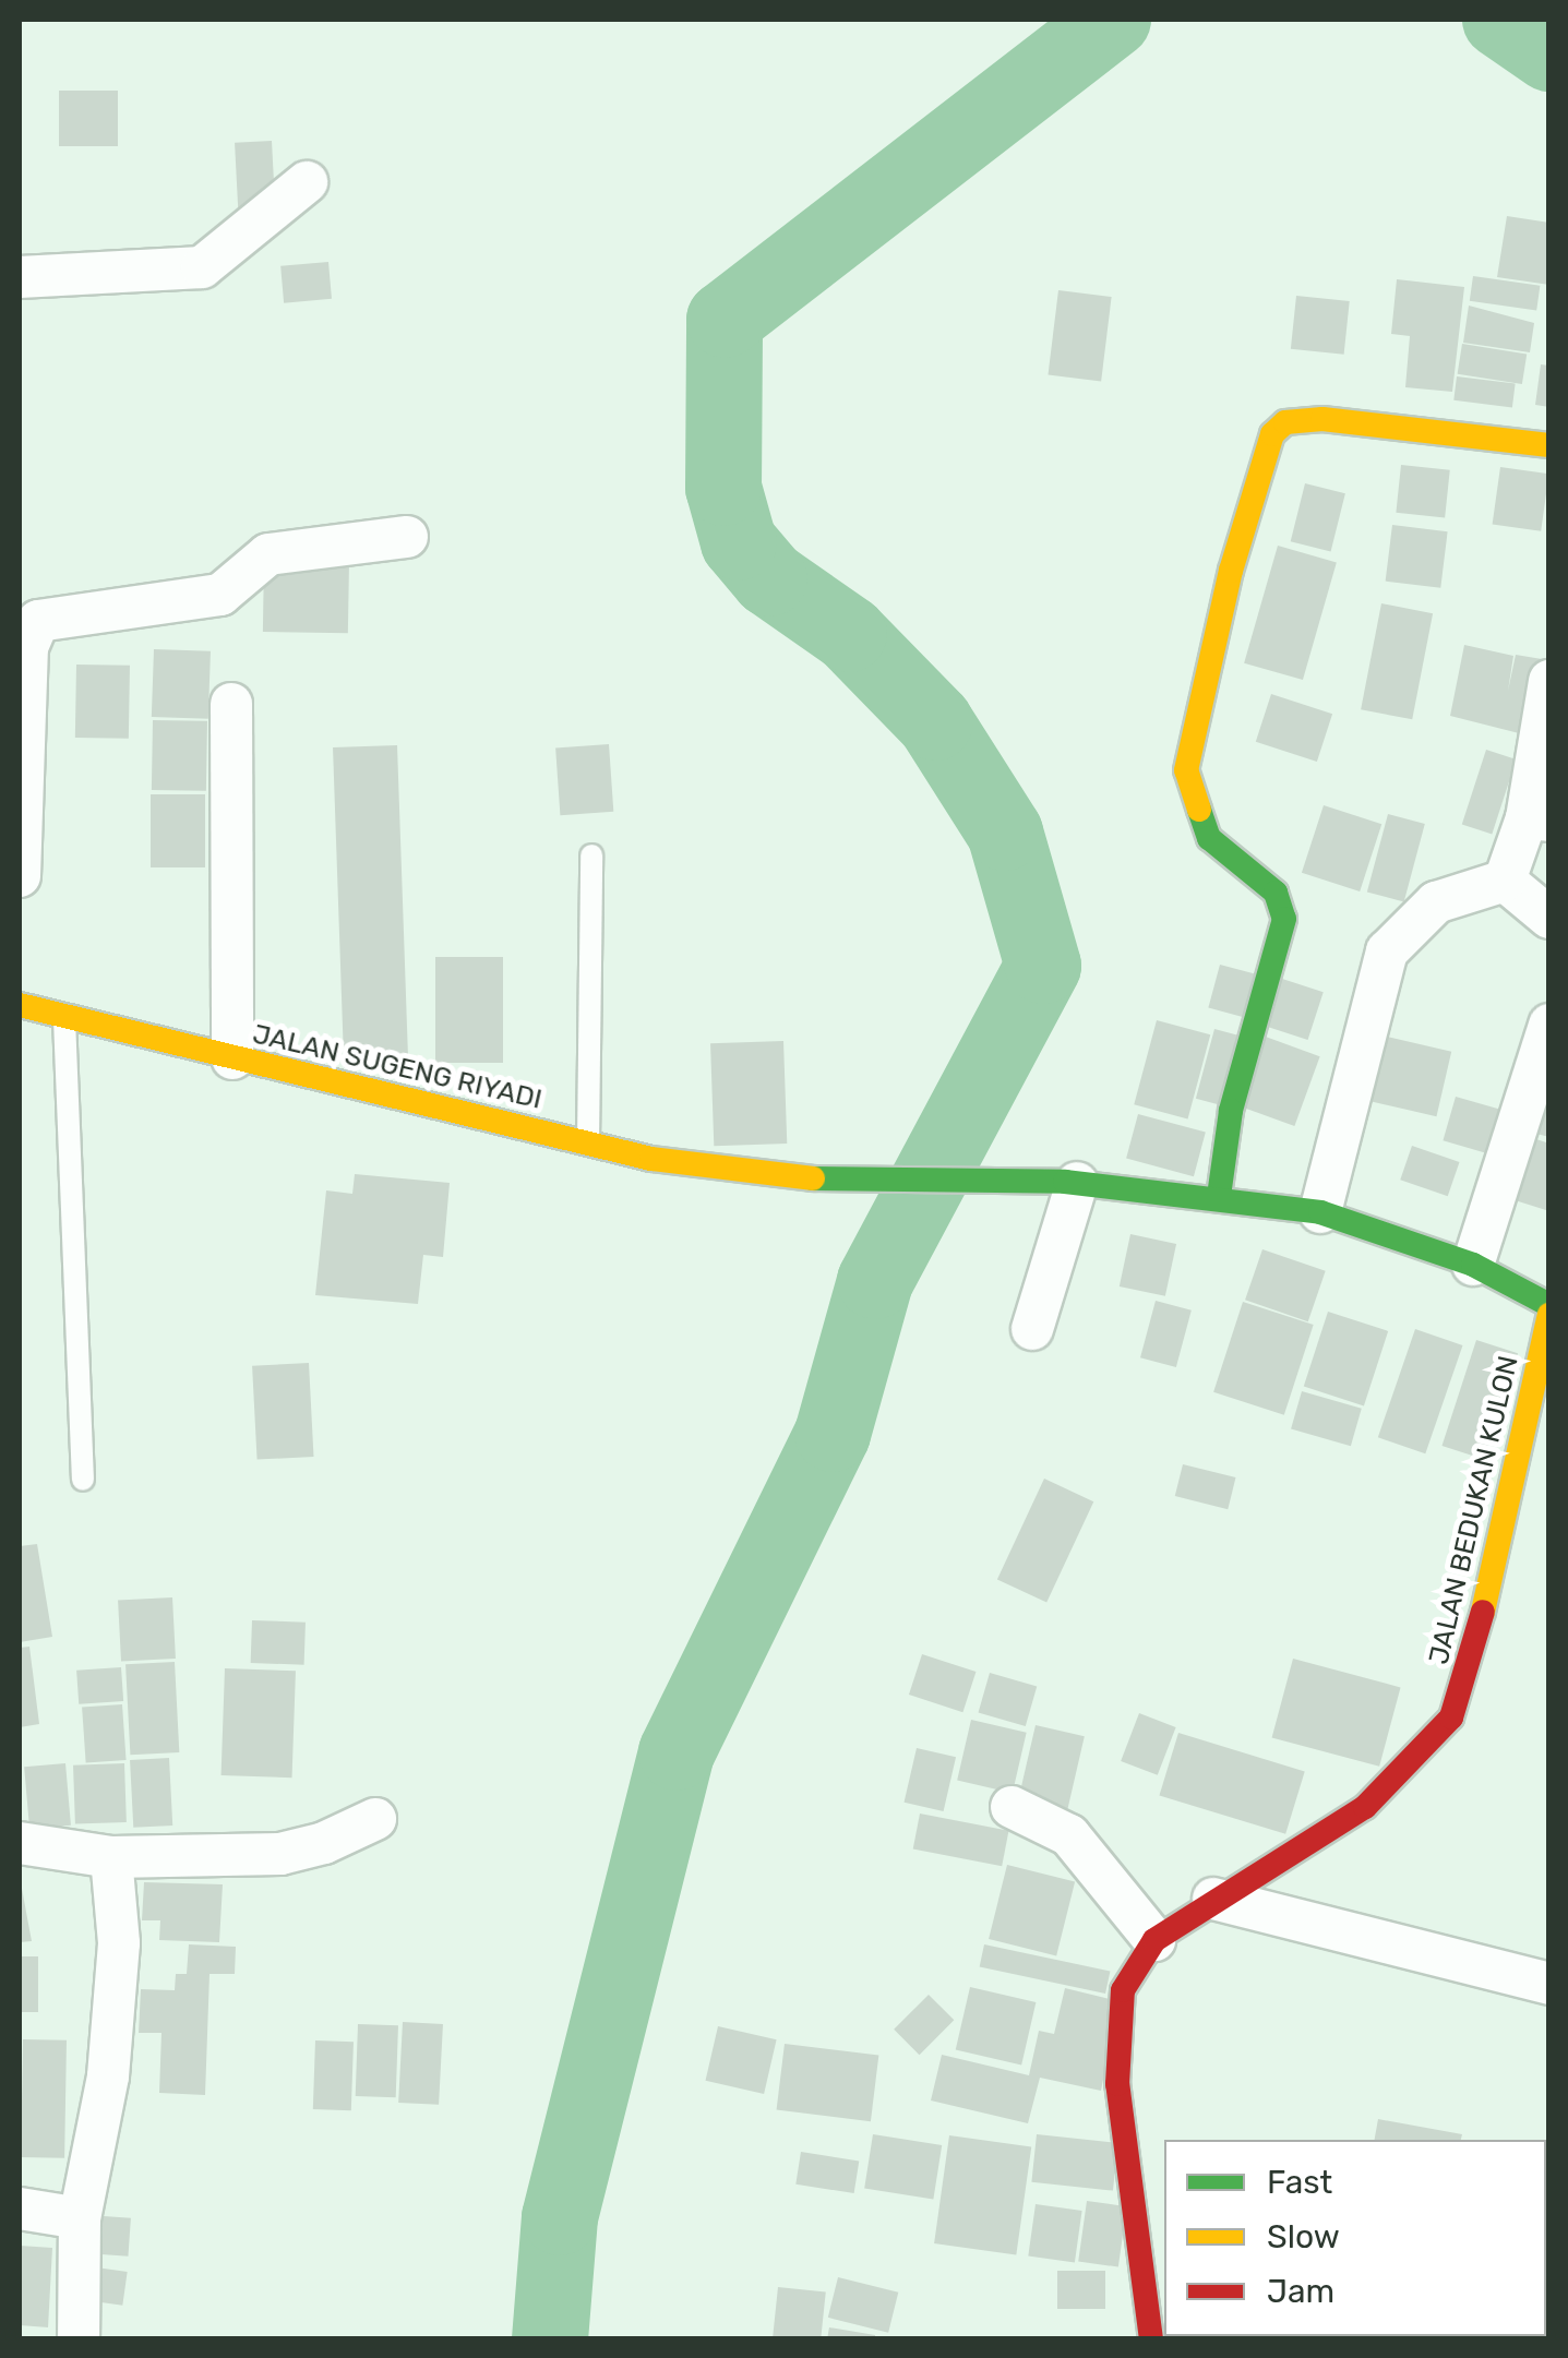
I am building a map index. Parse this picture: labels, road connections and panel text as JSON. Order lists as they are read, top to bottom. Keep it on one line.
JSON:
{"streets":{"street":["JALAN SUGENG RIYADI","JALAN BEDUKAN KULON"]},"legend":["Fast","Slow","Jam"]}
